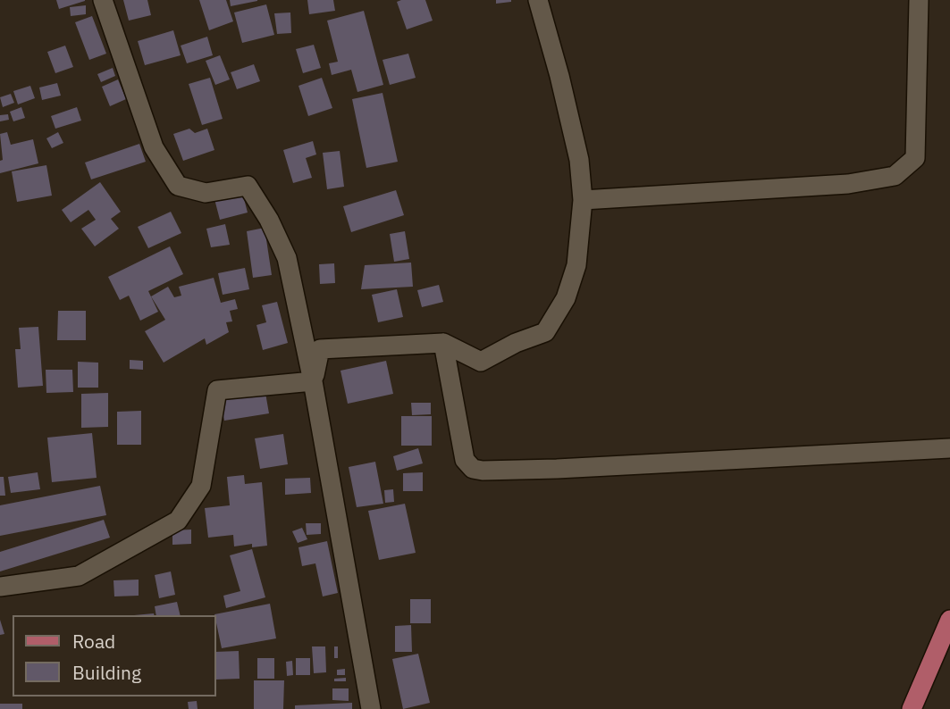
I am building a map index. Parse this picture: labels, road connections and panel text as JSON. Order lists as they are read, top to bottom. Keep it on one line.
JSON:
{"legend":["Road","Building"]}
